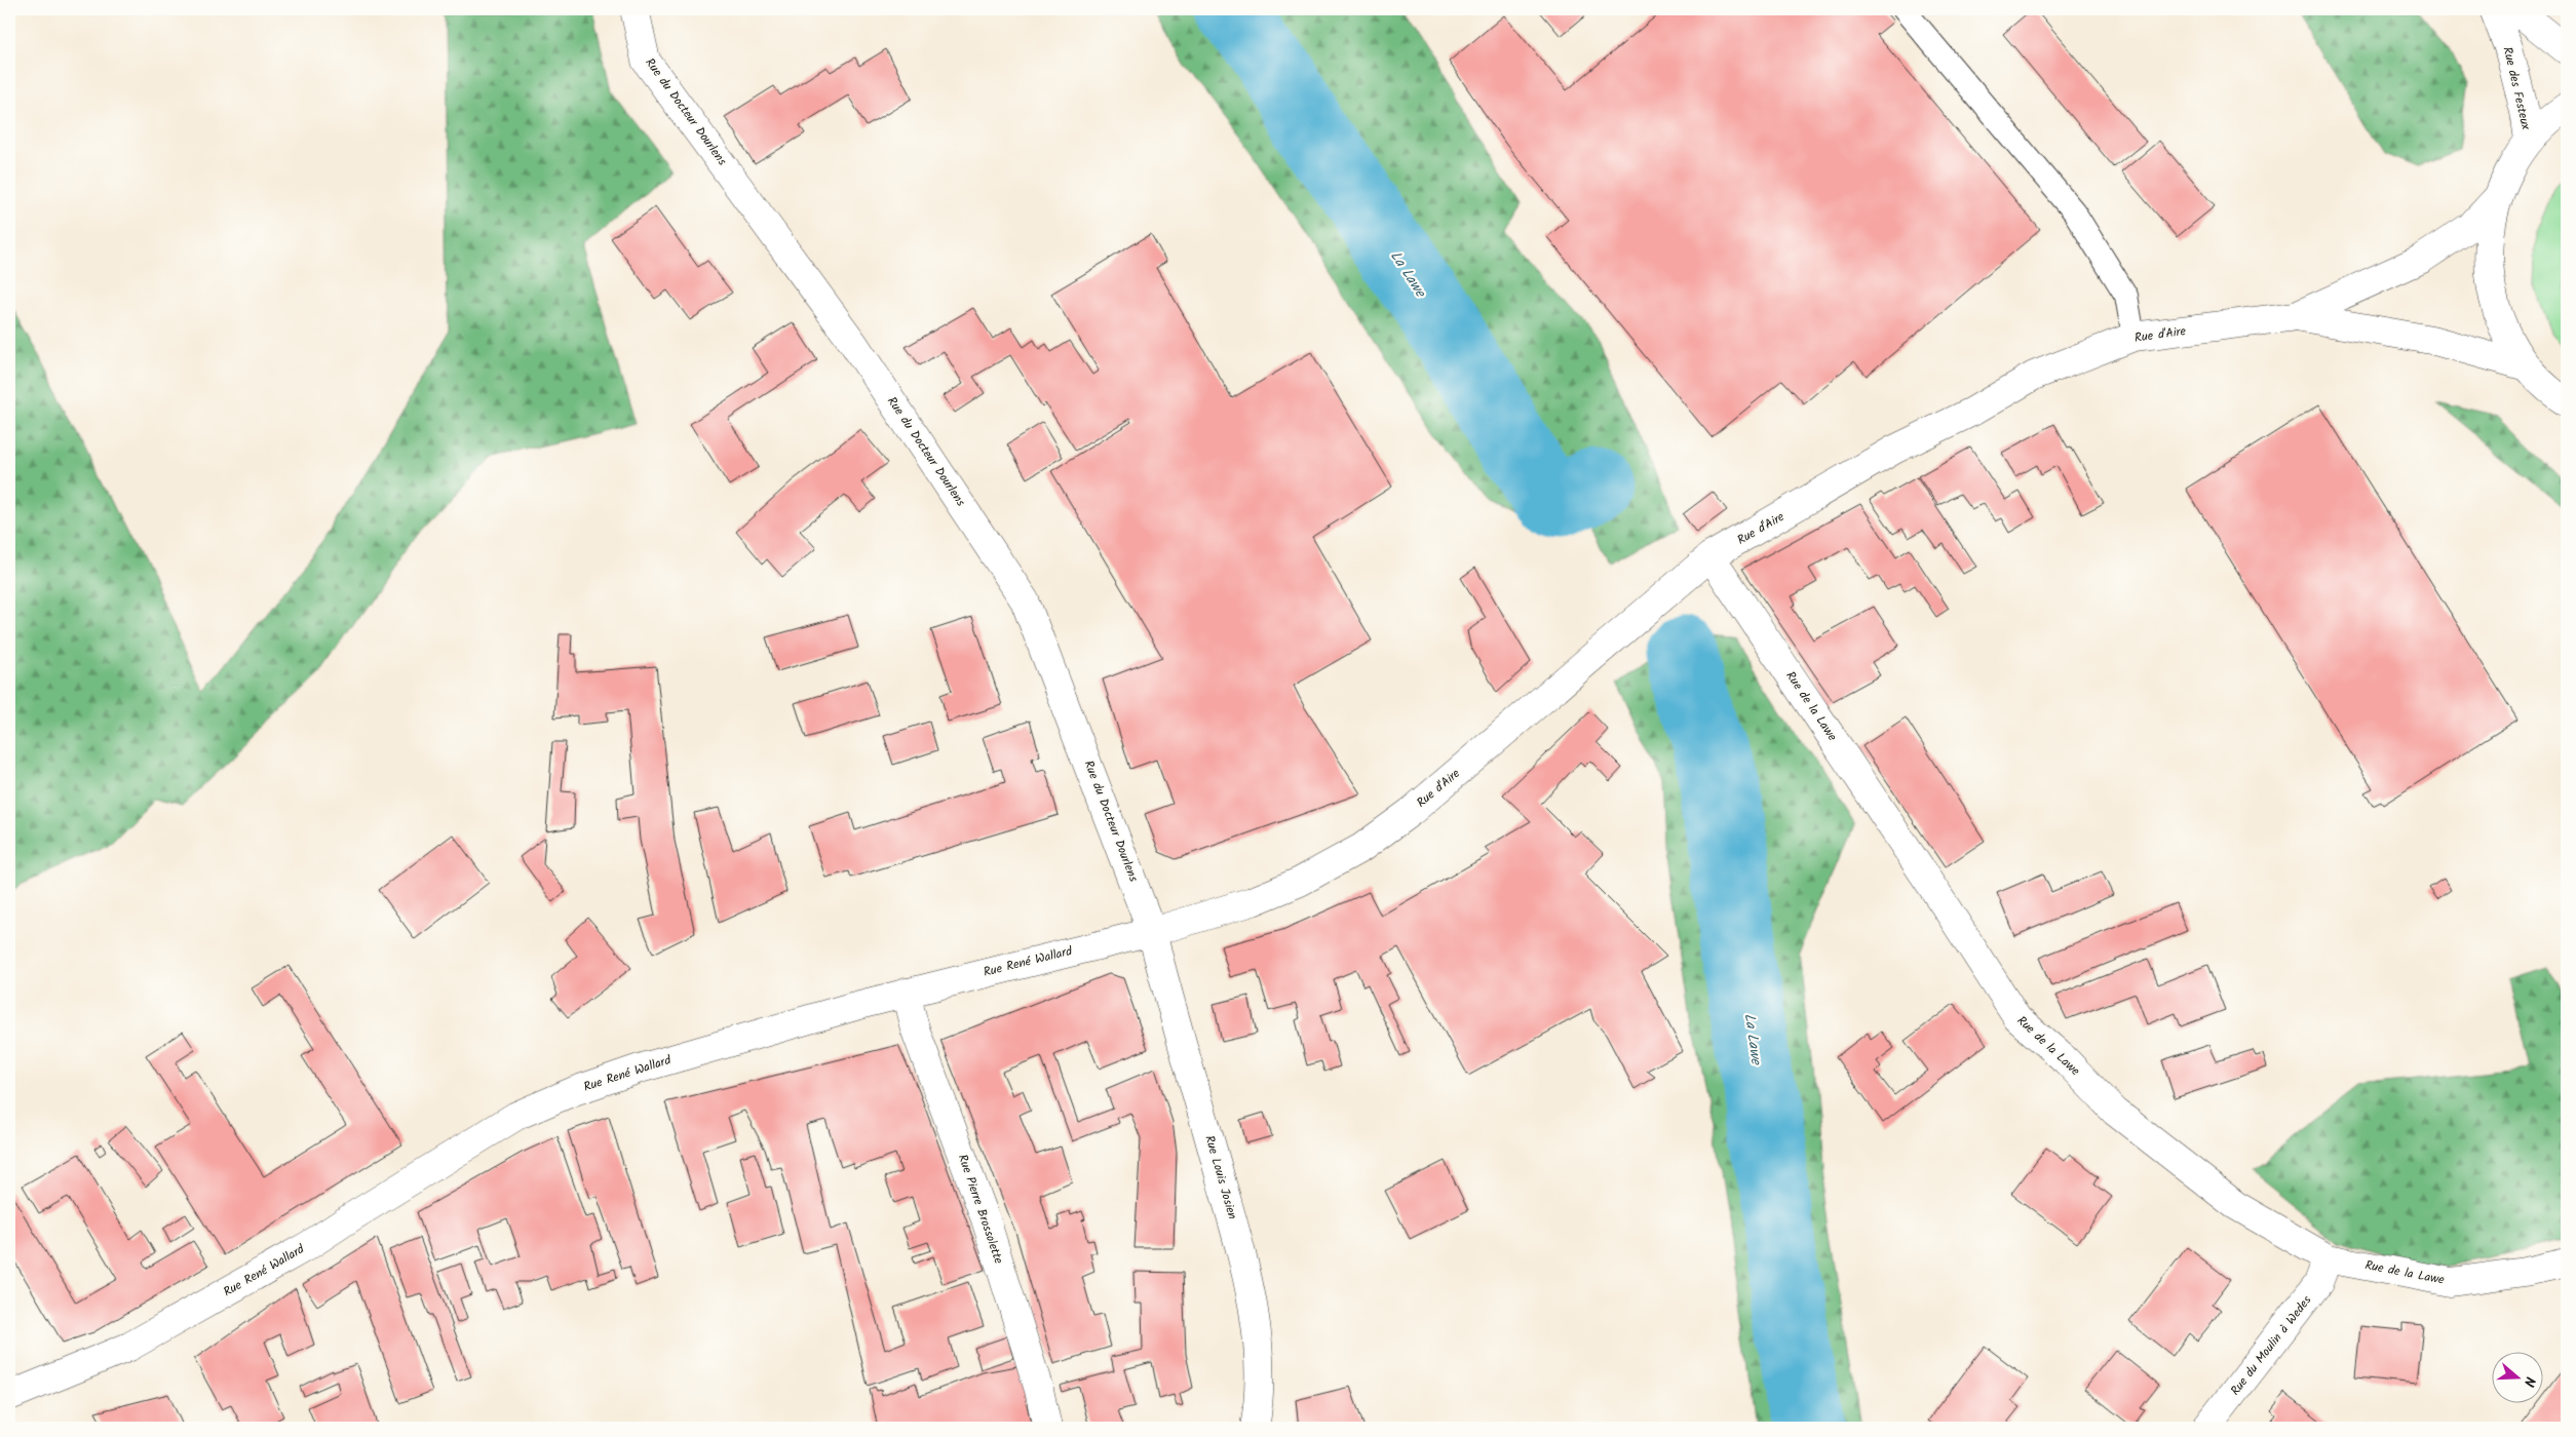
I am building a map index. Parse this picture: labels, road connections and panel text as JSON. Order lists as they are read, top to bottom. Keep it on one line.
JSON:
{"streets":{"street":["Rue des Festeux","Rue du Docteur Dourlens","Rue d'Aire","Rue de la Lawe","Rue René Wallard","Rue Louis Josien","Rue Pierre Brossolette","Rue du Moulin à Wedes"]},"crossings":[["Rue du Docteur Dourlens","Rue René Wallard"],["Rue du Docteur Dourlens","Rue Louis Josien"],["Rue d'Aire","Rue de la Lawe"],["Rue d'Aire","Rue René Wallard"],["Rue de la Lawe","Rue du Moulin à Wedes"],["Rue René Wallard","Rue Louis Josien"],["Rue René Wallard","Rue Pierre Brossolette"]],"water":["La Lawe"],"north":"right"}
